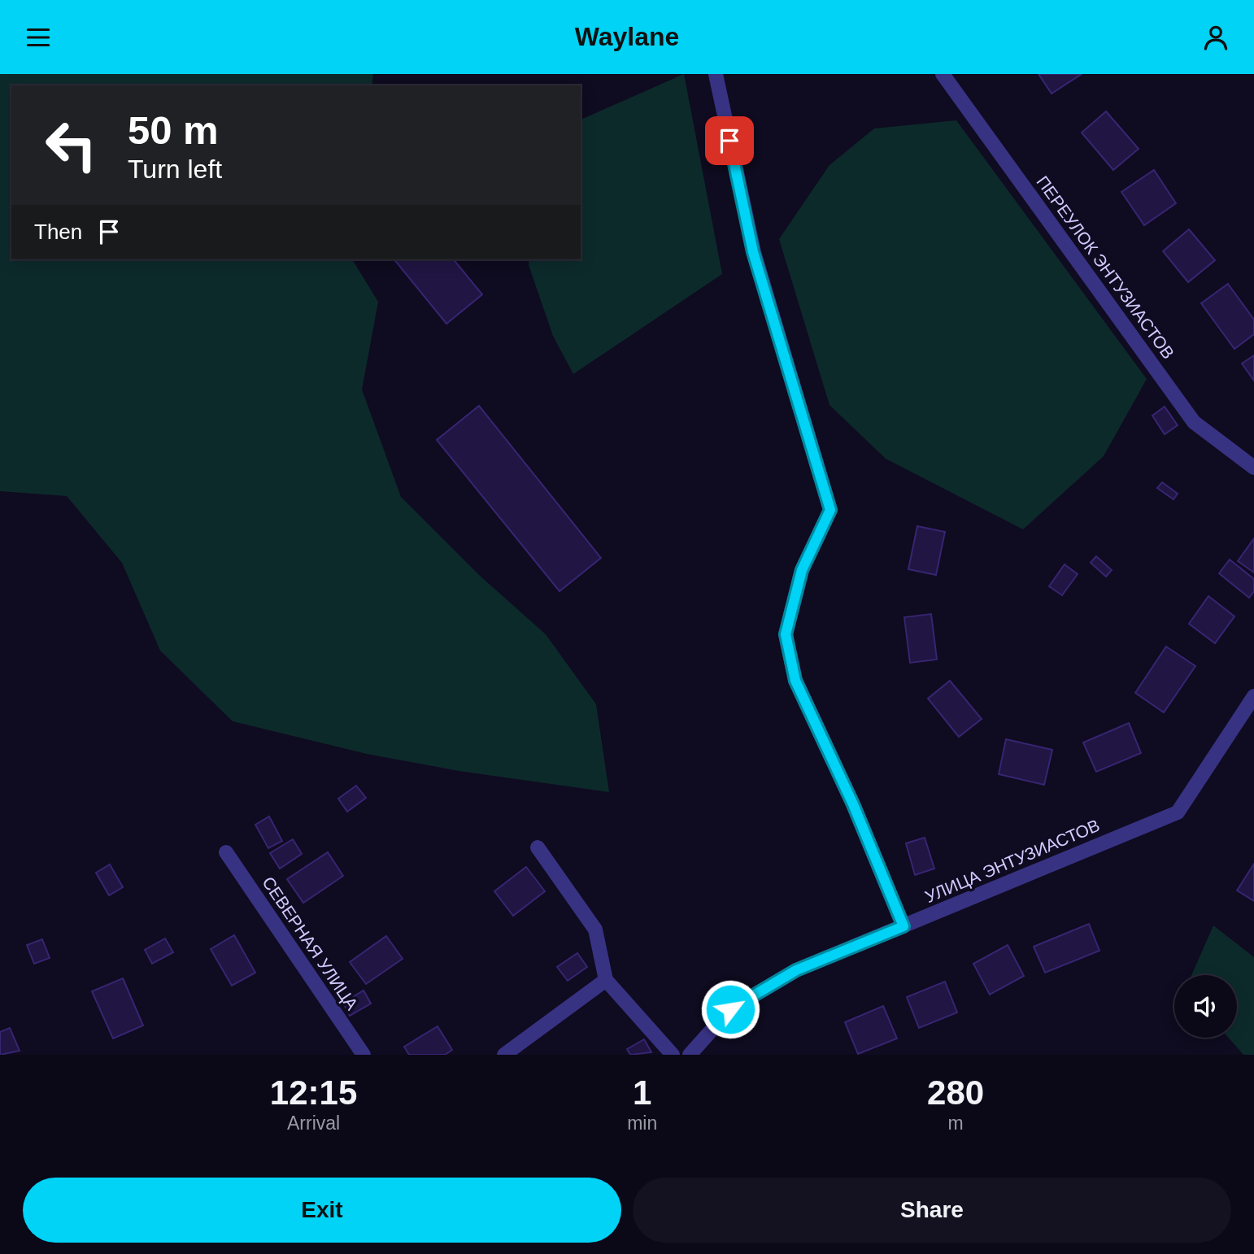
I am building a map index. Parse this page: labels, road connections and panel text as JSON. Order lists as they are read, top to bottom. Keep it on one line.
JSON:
{"streets":{"street":["ПЕРЕУЛОК ЭНТУЗИАСТОВ","УЛИЦА ЭНТУЗИАСТОВ","СЕВЕРНАЯ УЛИЦА"]},"page":{"header":"Waylane","turn":["50 m","Turn left"],"then":"Then","eta":["12:15","Arrival","1","min","280","m"],"buttons":["Exit","Share"]}}
